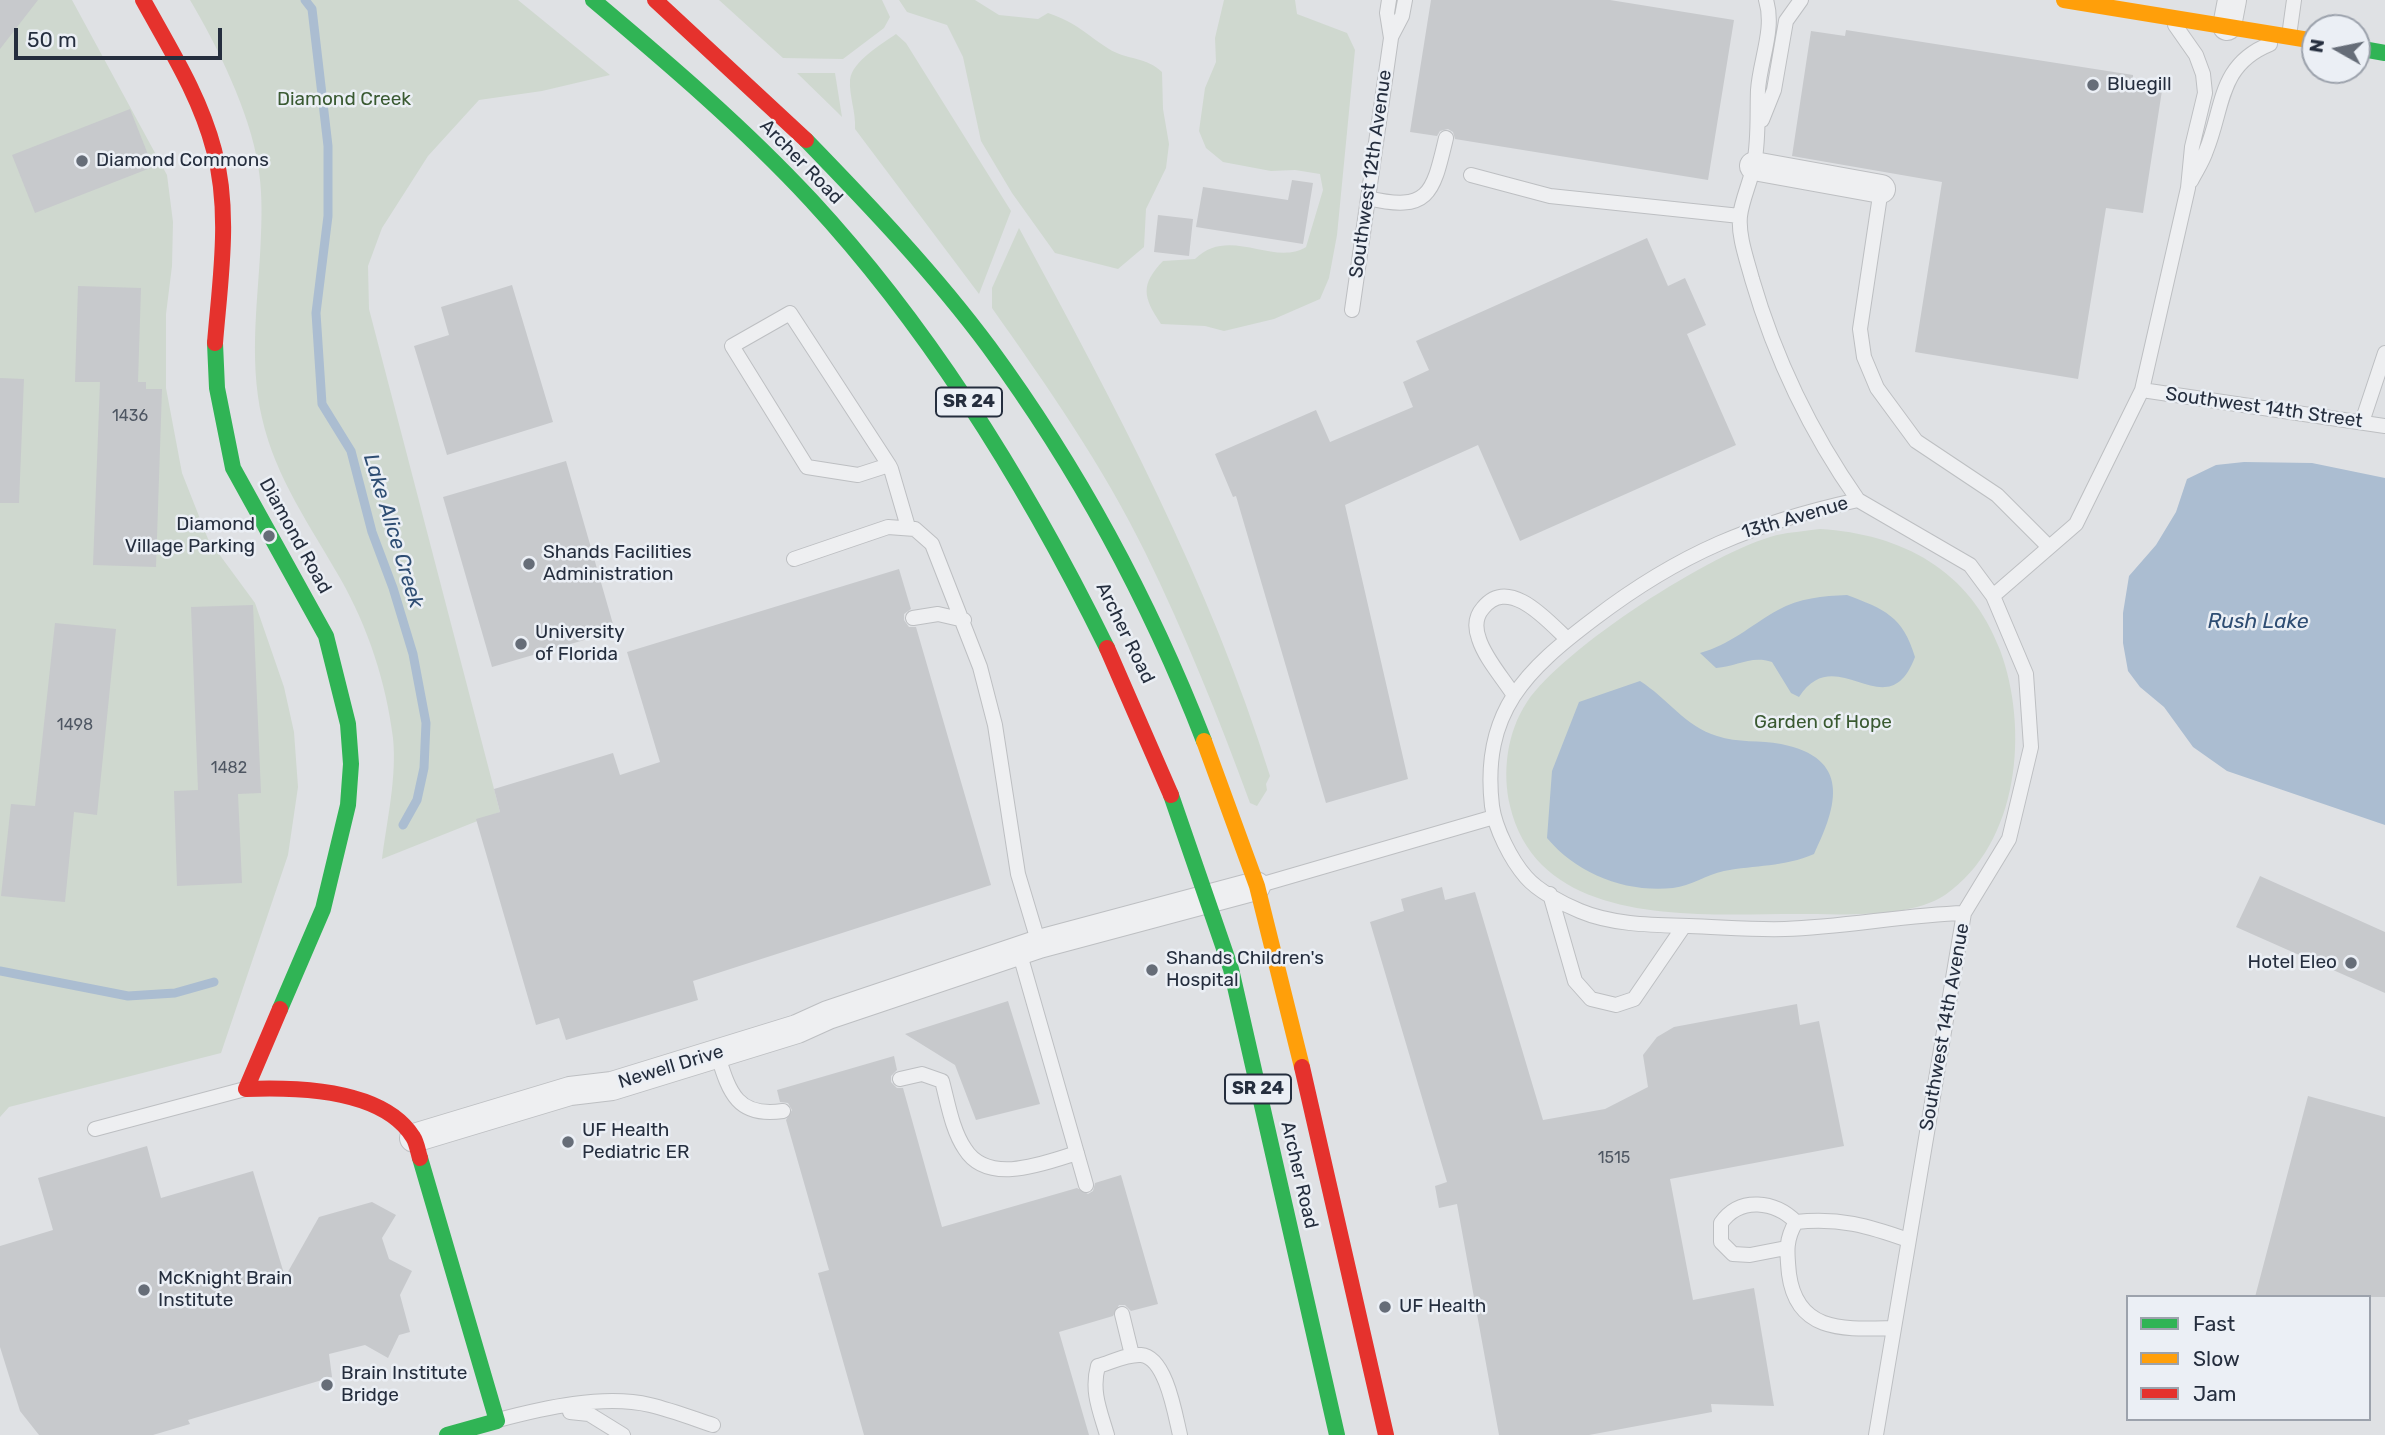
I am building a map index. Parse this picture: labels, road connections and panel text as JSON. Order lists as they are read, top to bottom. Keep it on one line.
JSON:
{"streets":{"main road":["Archer Road","SR 24","Diamond Road"],"street":["Newell Drive"],"lane":["Southwest 12th Avenue","Southwest 14th Street","13th Avenue","Southwest 14th Avenue"]},"crossings":[["Archer Road","Newell Drive"],["13th Avenue","Southwest 14th Avenue"]],"water":["Lake Alice Creek","Rush Lake"],"parks":["Diamond Creek","Garden of Hope"],"places":["Bluegill","Diamond Commons","Diamond Village Parking","Shands Facilities Administration","University of Florida","Hotel Eleo","Shands Children's Hospital","UF Health Pediatric ER","McKnight Brain Institute","UF Health","Brain Institute Bridge"],"house_numbers":["1436","1498","1482","1515"],"legend":["Fast","Slow","Jam"],"scale_bar":"50 m","north":"left"}
